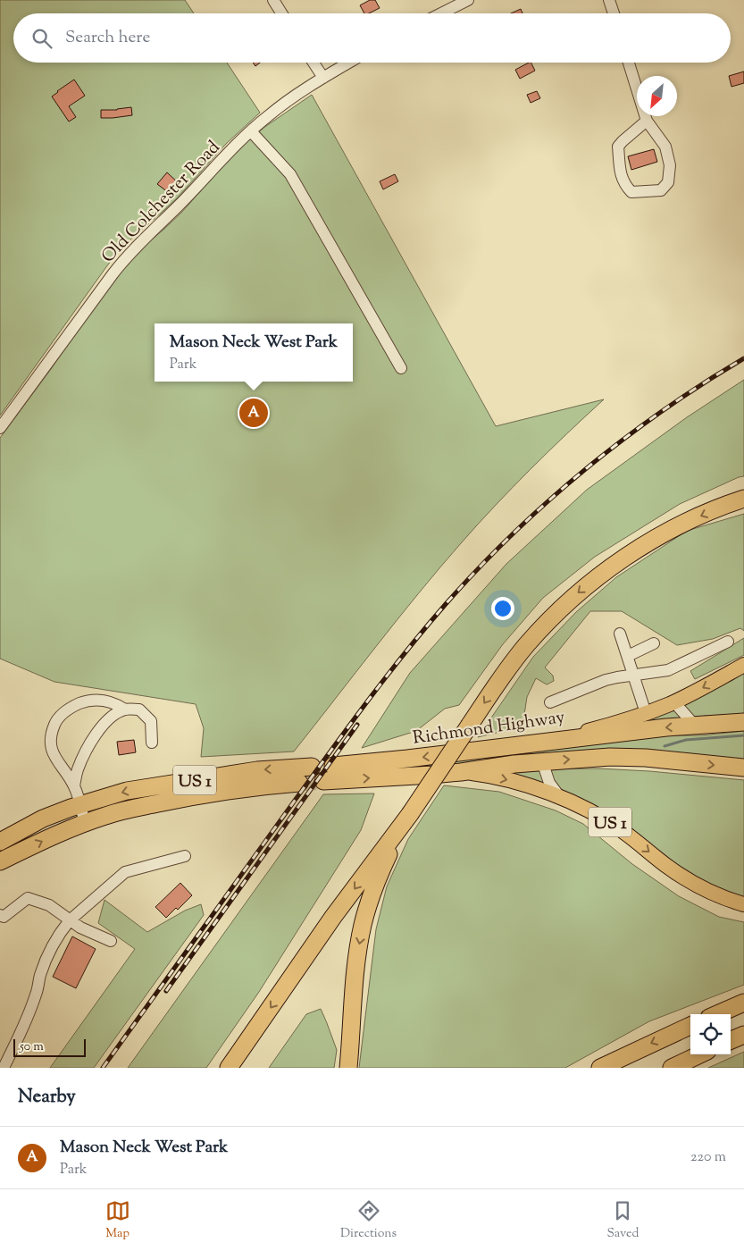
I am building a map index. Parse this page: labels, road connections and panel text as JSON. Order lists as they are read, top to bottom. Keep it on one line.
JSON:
{"streets":{"highway":["Richmond Highway","US 1"],"street":["Old Colchester Road"]},"one_way":["Richmond Highway"],"scale_bar":"50 m","north":"bottom left","page":{"search":"Search here","popup":["Mason Neck West Park","Park"],"pins":"A","scale":"50 m","heading":"Nearby","list":[{"mark":"A","name":"Mason Neck West Park","note":"Park","value":"220 m"}],"nav":["Map","Directions","Saved"]}}
